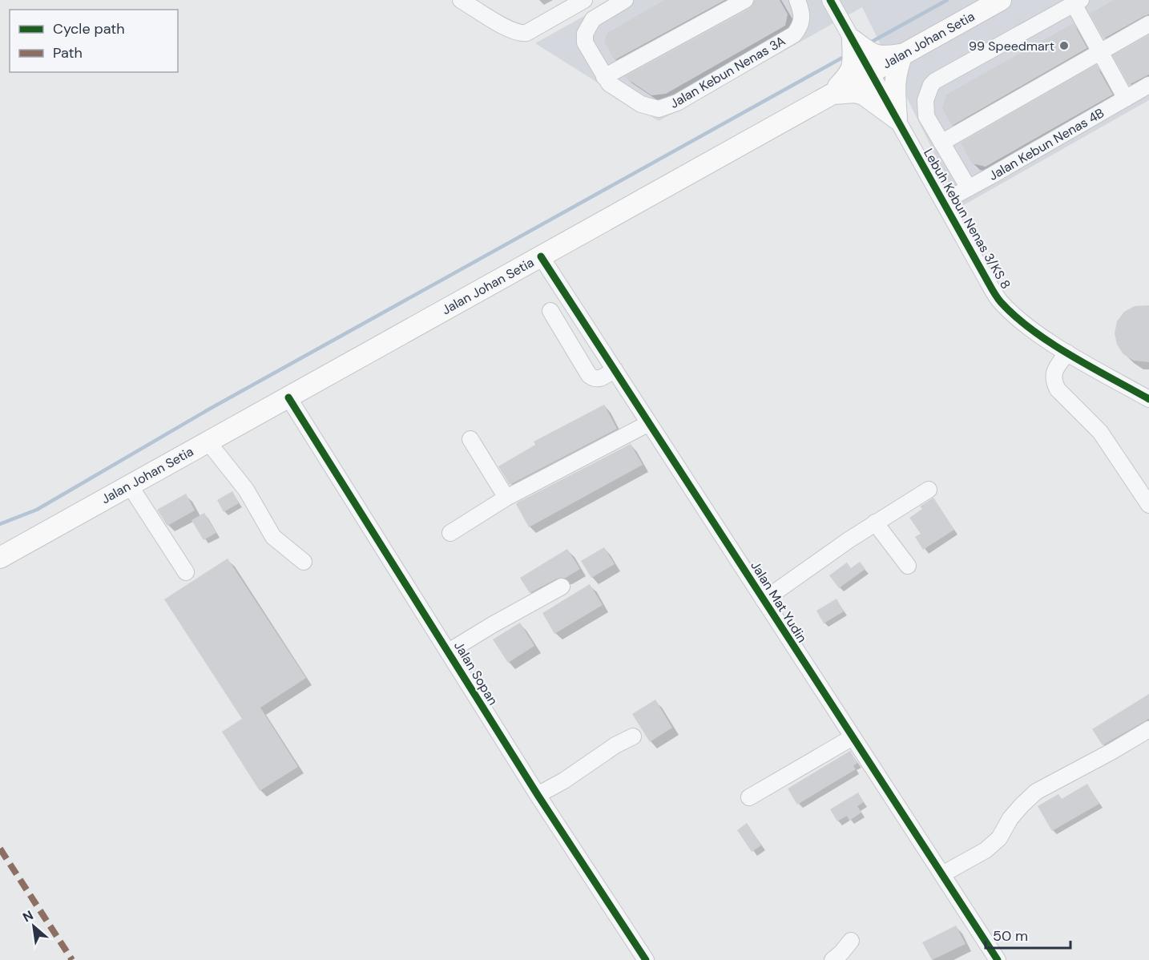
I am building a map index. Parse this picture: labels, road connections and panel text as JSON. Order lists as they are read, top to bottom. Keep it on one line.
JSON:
{"streets":{"main road":["Jalan Johan Setia"],"street":["Jalan Kebun Nenas 3A","Jalan Kebun Nenas 4B","Lebuh Kebun Nenas 3/KS 8","Jalan Mat Yudin","Jalan Sopan"]},"crossings":[["Jalan Johan Setia","Lebuh Kebun Nenas 3/KS 8"],["Jalan Johan Setia","Jalan Mat Yudin"],["Jalan Johan Setia","Jalan Sopan"],["Jalan Kebun Nenas 4B","Lebuh Kebun Nenas 3/KS 8"]],"places":["99 Speedmart"],"legend":["Cycle path","Path"],"scale_bar":"50 m","north":"top left"}
